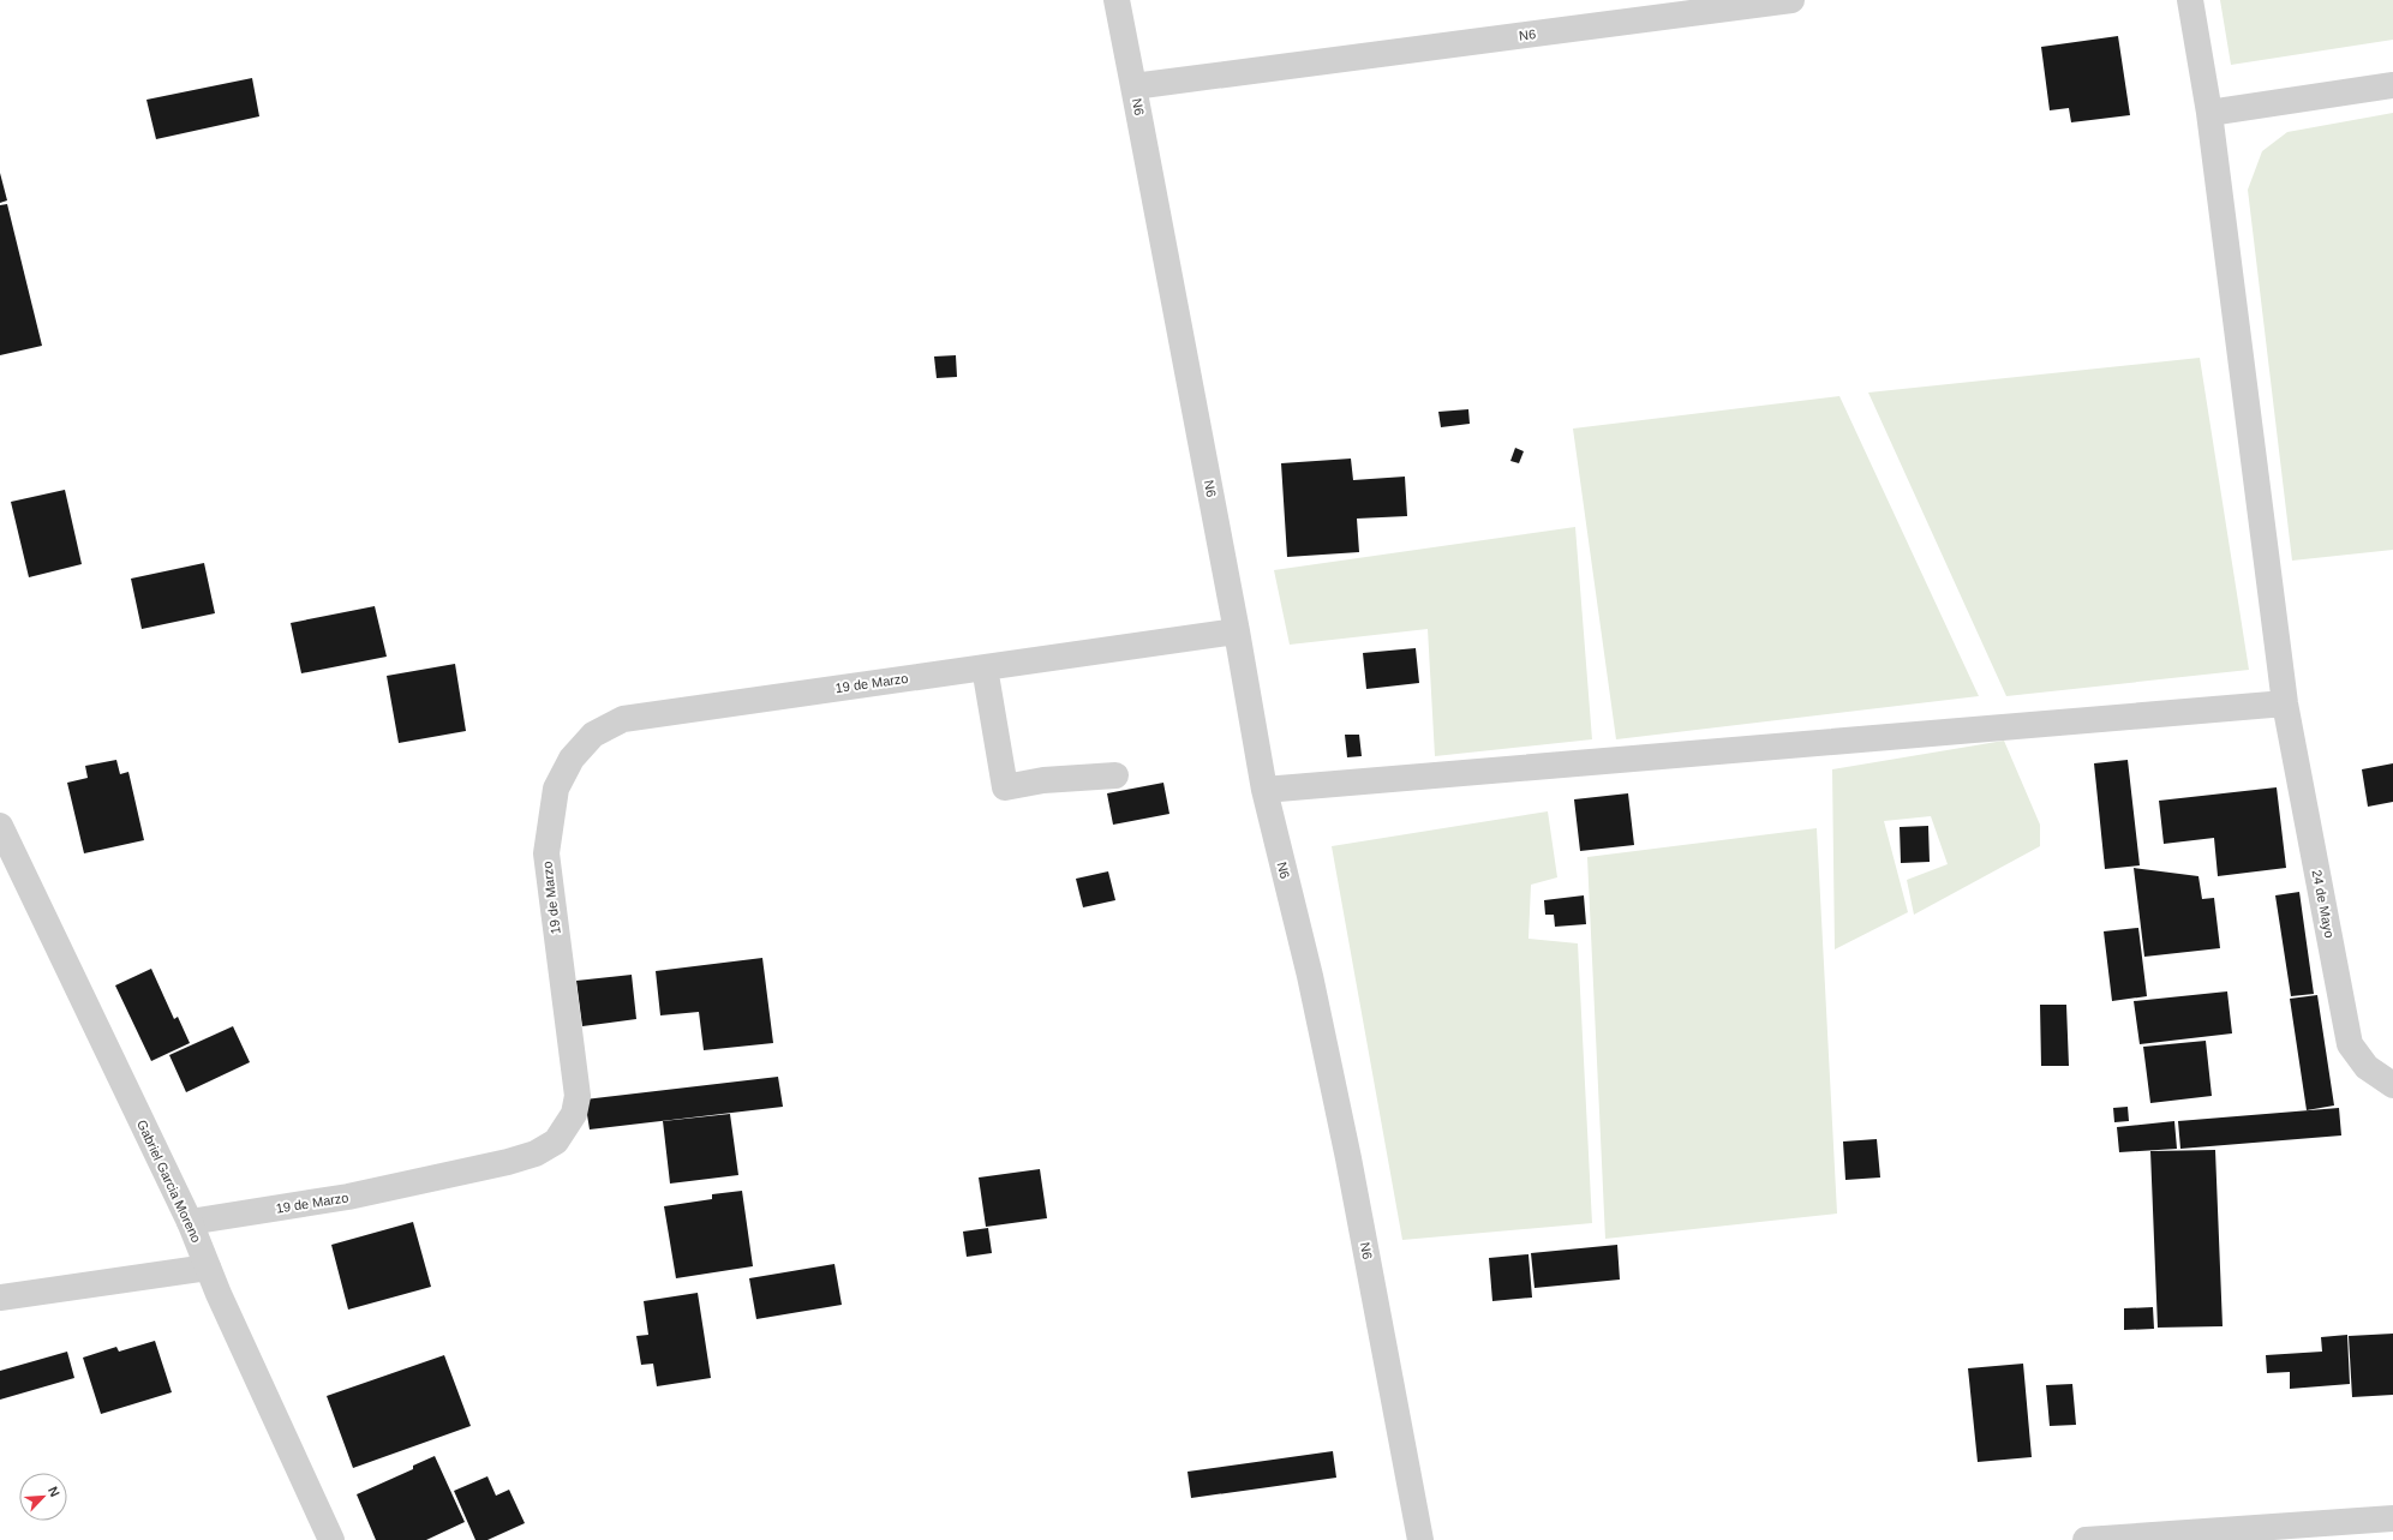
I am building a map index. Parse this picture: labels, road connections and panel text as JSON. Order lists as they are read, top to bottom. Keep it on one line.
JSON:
{"streets":{"street":["N6","19 de Marzo","24 de Mayo","Gabriel Garcia Moreno"]},"crossings":[["N6","19 de Marzo"],["19 de Marzo","Gabriel Garcia Moreno"]],"north":"top right"}
